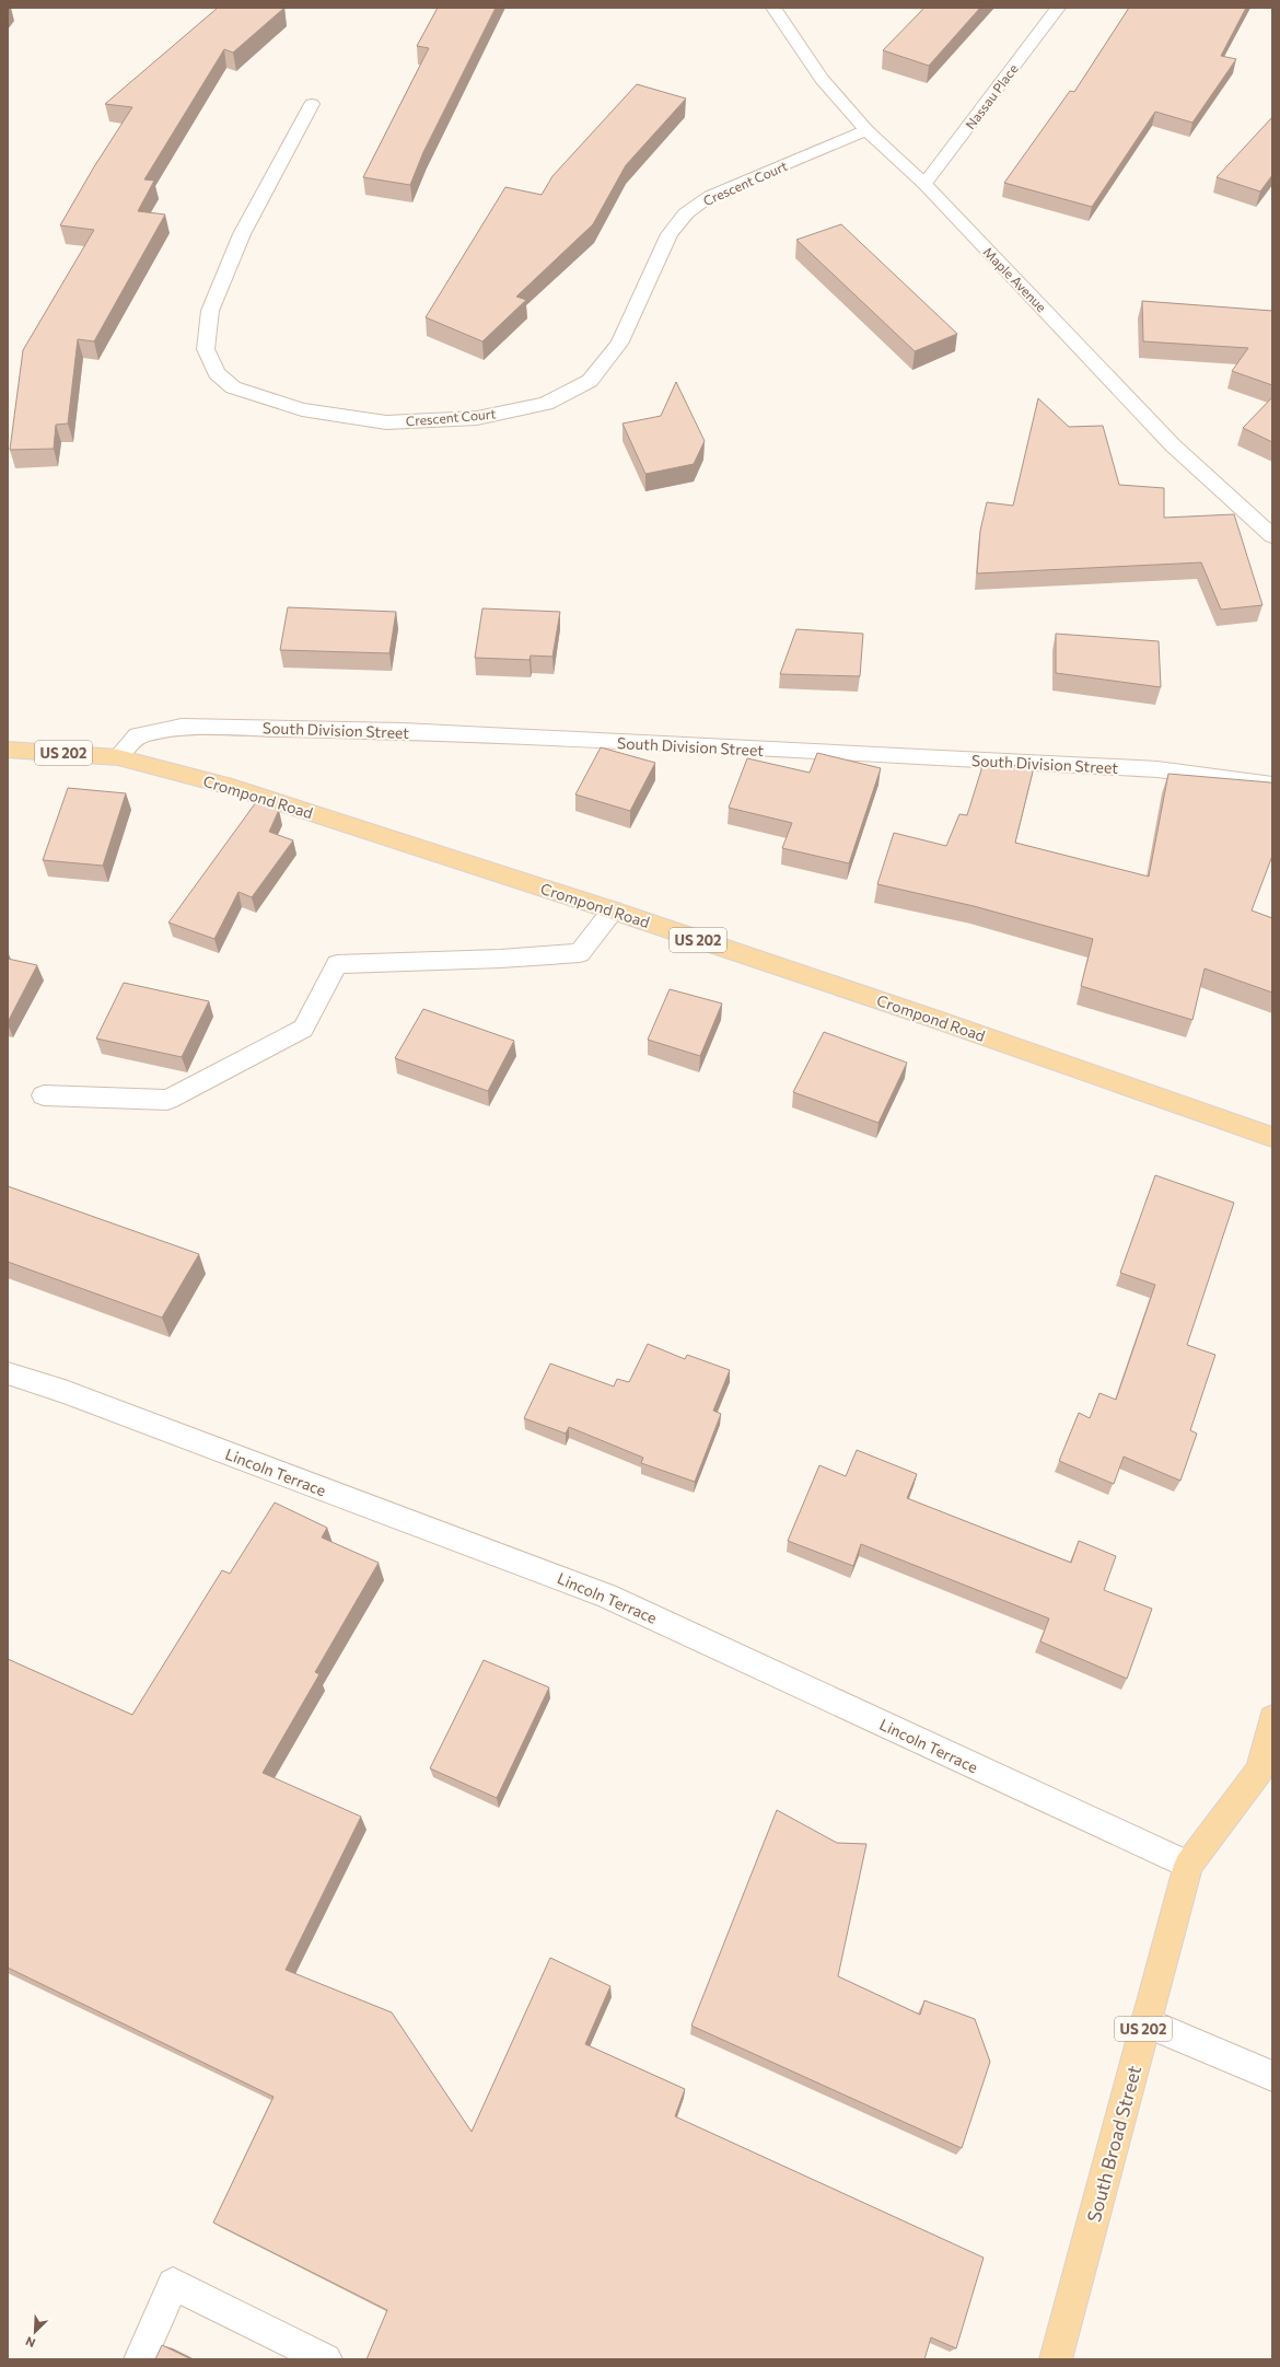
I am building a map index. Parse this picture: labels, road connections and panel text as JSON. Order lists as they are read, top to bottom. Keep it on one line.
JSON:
{"streets":{"main road":["US 202","Crompond Road","South Broad Street"],"street":["Nassau Place","Crescent Court","Maple Avenue","South Division Street","Lincoln Terrace"]},"crossings":[["Nassau Place","Maple Avenue"],["Crescent Court","Maple Avenue"],["South Division Street","Crompond Road"],["Lincoln Terrace","South Broad Street"]],"north":"bottom left"}
